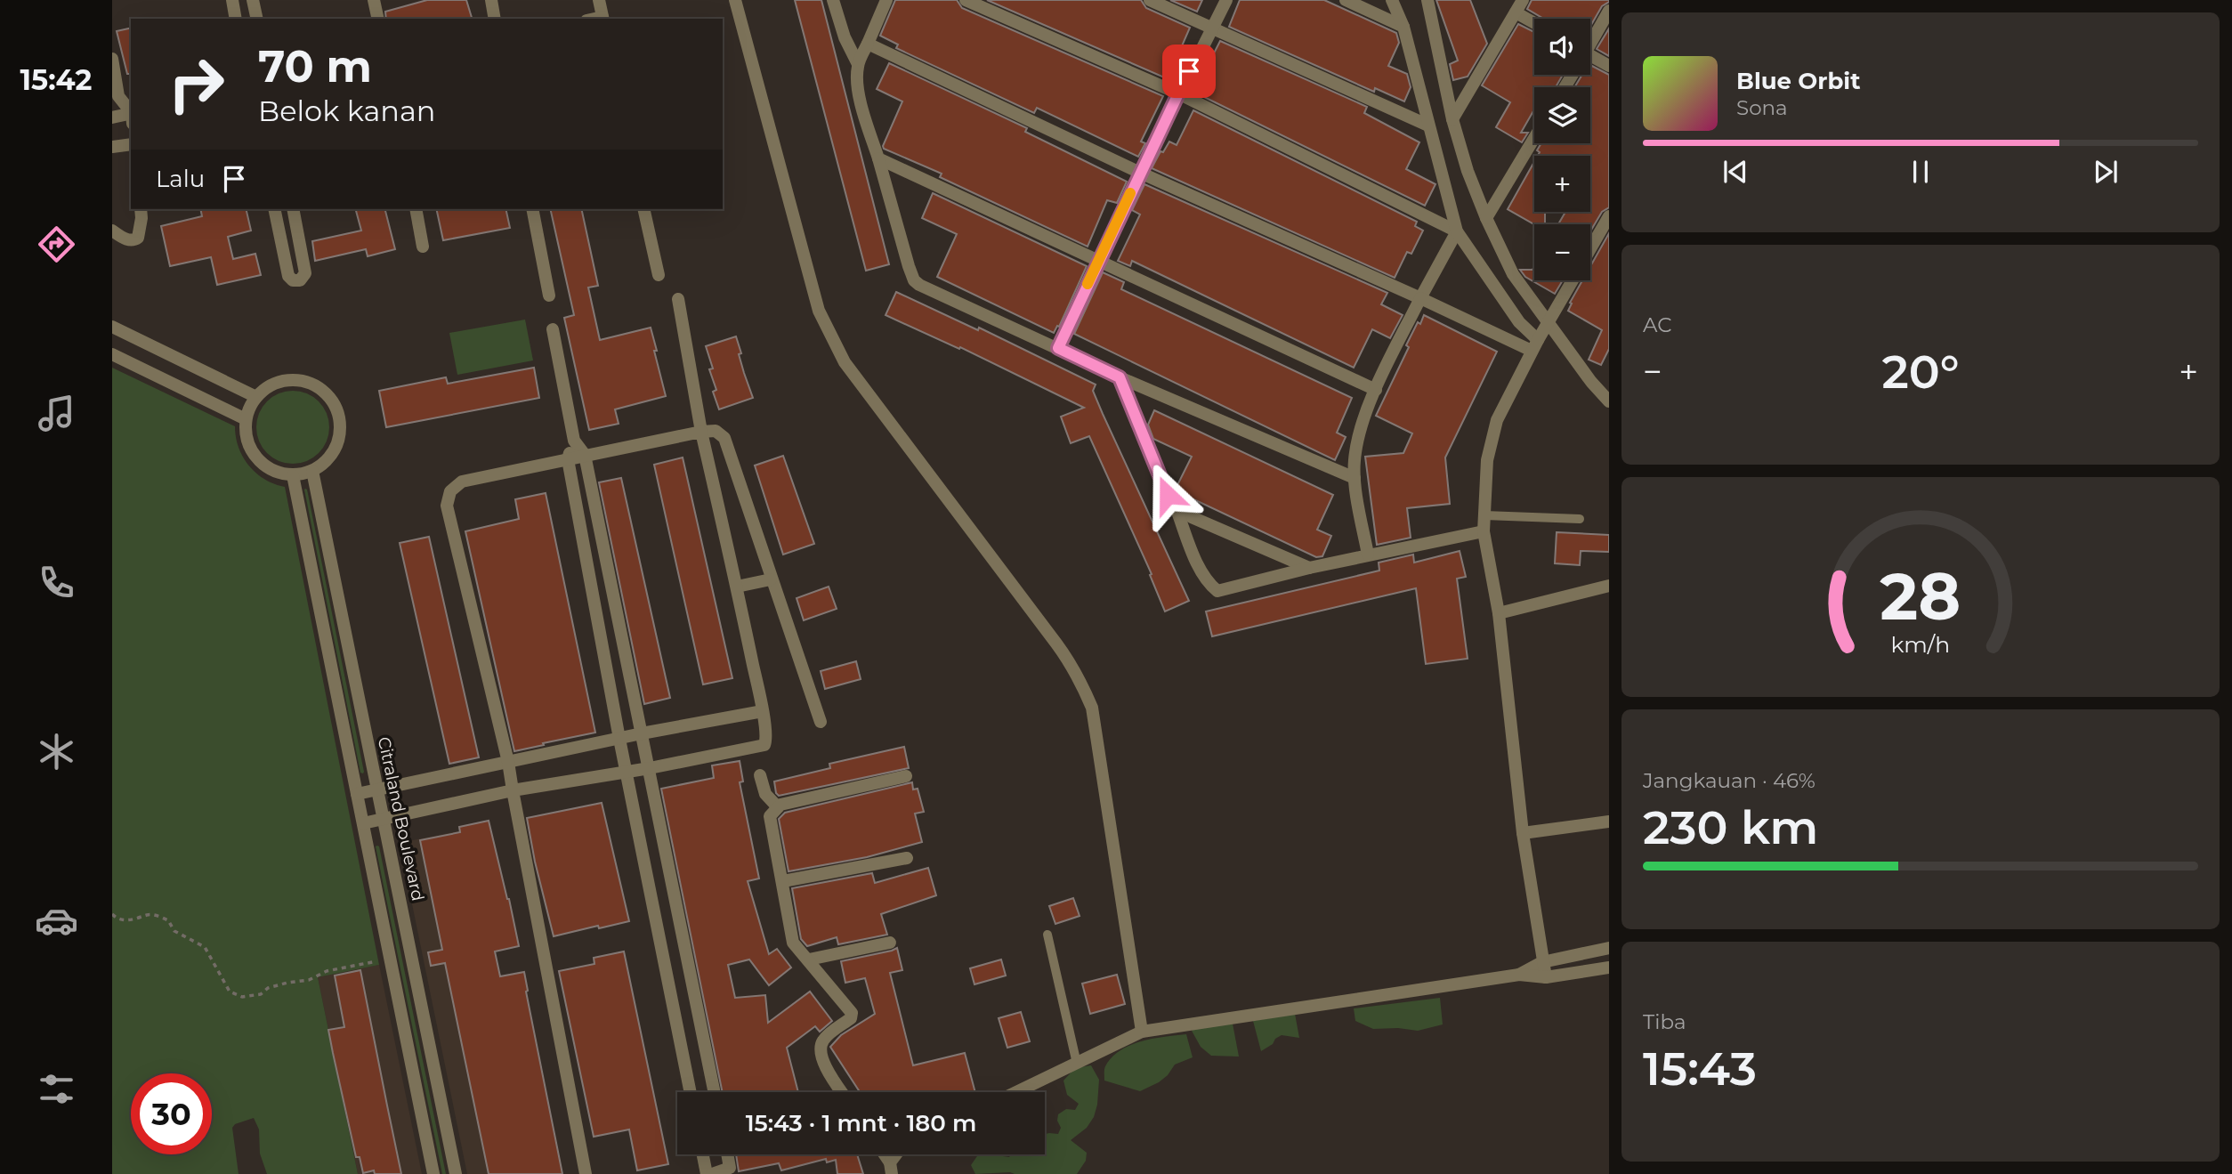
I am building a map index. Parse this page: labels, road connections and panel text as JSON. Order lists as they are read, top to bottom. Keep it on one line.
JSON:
{"streets":{"street":["Citraland Boulevard"]},"page":{"tabs":"15:42","map_buttons":["+","−"],"turn":["70 m","Belok kanan"],"song":["Blue Orbit","Sona"],"then":"Lalu","tile":["AC",["Jangkauan · 46%","230 km"],["Tiba","15:43"]],"heat":["−","20°","+"],"limit":"30","trip":"15:43 · 1 mnt · 180 m","gauge":["28","km/h"]}}
